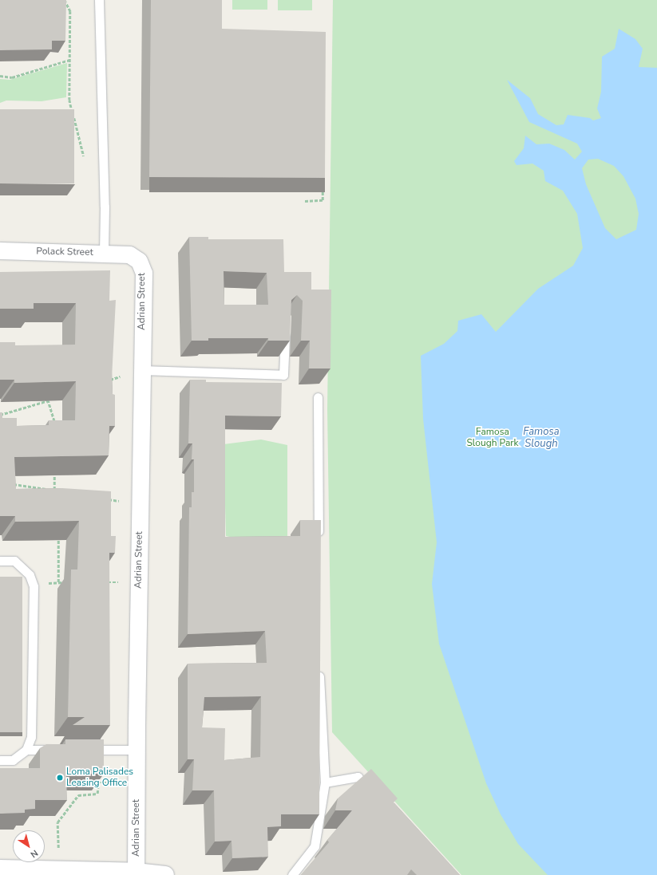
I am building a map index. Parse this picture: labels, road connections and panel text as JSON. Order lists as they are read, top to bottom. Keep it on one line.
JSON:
{"streets":{"street":["Polack Street","Adrian Street"]},"crossings":[["Polack Street","Adrian Street"]],"water":["Famosa Slough"],"parks":["Famosa Slough Park"],"places":["Loma Palisades Leasing Office"],"north":"bottom right"}
